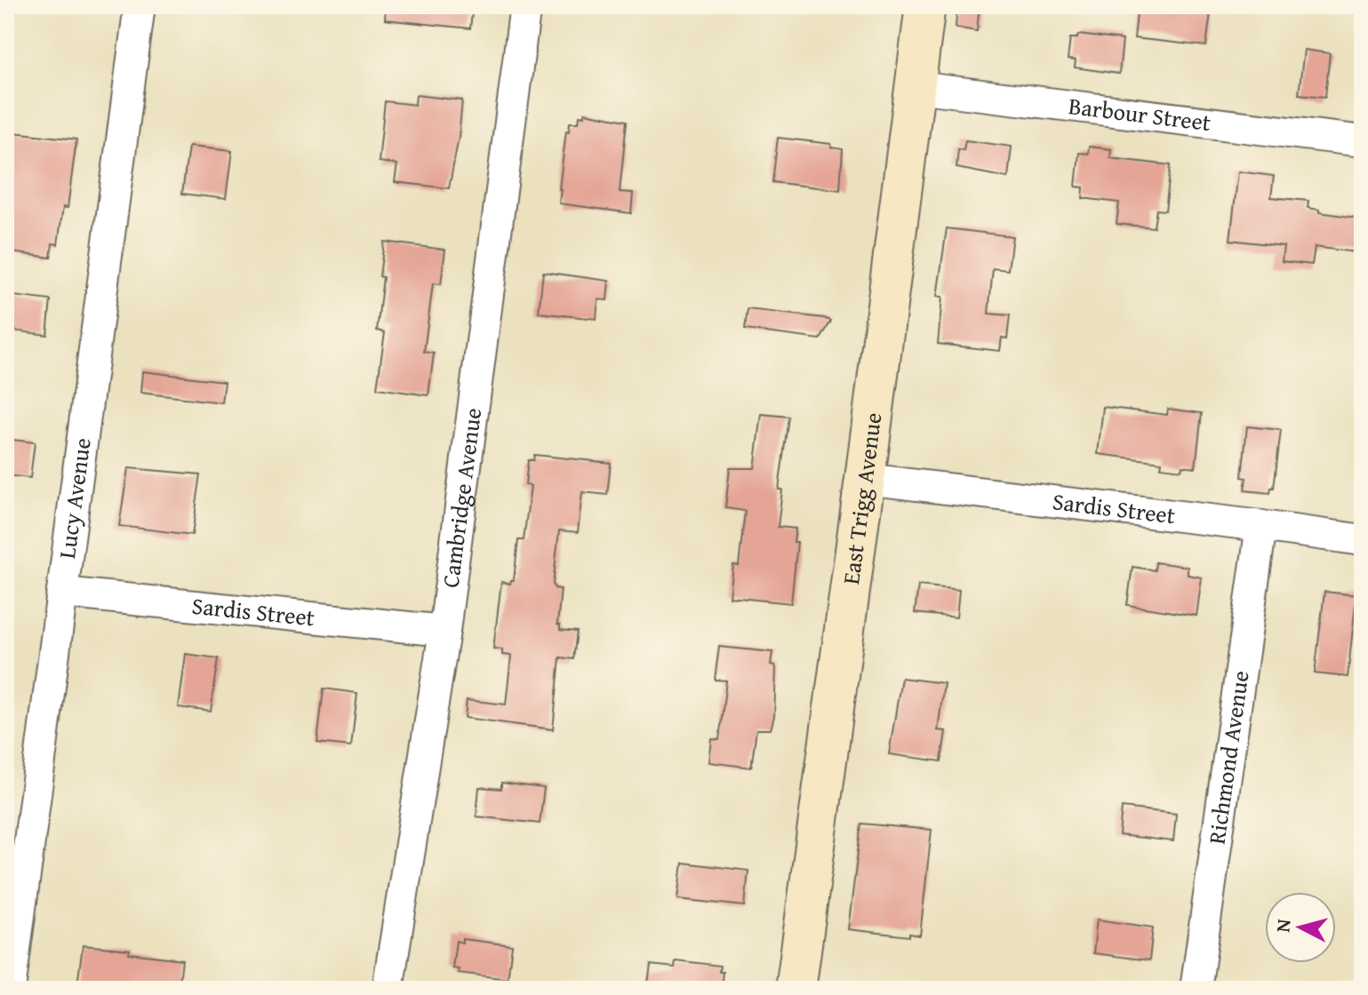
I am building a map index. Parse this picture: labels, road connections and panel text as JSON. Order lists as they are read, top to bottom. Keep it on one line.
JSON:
{"streets":{"street":["Barbour Street","Lucy Avenue","East Trigg Avenue","Cambridge Avenue","Sardis Street","Richmond Avenue"]},"crossings":[["Barbour Street","East Trigg Avenue"],["Lucy Avenue","Sardis Street"],["East Trigg Avenue","Sardis Street"],["Cambridge Avenue","Sardis Street"],["Sardis Street","Richmond Avenue"]],"north":"left"}
